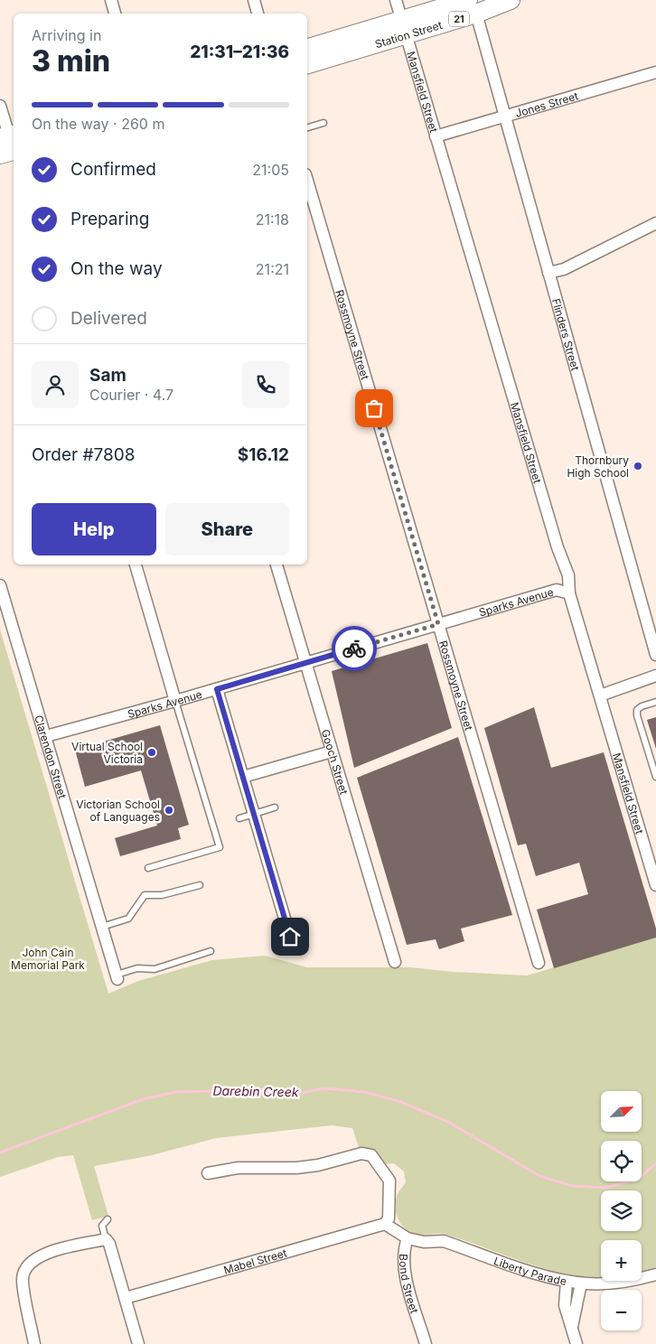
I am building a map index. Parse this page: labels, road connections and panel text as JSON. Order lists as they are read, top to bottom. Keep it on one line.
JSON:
{"streets":{"main road":["21","Station Street"],"street":["Mansfield Street","Jones Street","Flinders Street","Rossmoyne Street","Sparks Avenue","Clarendon Street","Gooch Street","Mabel Street","Liberty Parade","Bond Street"]},"crossings":[["Station Street","Mansfield Street"],["Station Street","Flinders Street"],["Mansfield Street","Jones Street"],["Mansfield Street","Sparks Avenue"],["Jones Street","Flinders Street"],["Rossmoyne Street","Sparks Avenue"],["Sparks Avenue","Clarendon Street"],["Sparks Avenue","Gooch Street"],["Mabel Street","Bond Street"],["Liberty Parade","Bond Street"]],"water":["Darebin Creek"],"parks":["John Cain Memorial Park"],"places":["Thornbury High School","Virtual School Victoria","Victorian School of Languages"],"north":"top right","page":{"heading":["3 min","Arriving in","21:31–21:36"],"panel":["Sam","Courier · 4.7","Order #7808","$16.12"],"bar":"On the way · 260 m","list":[["Confirmed","21:05"],["Preparing","21:18"],["On the way","21:21"],"Delivered"],"buttons":["Help","Share"],"map_buttons":["+","−"]}}
